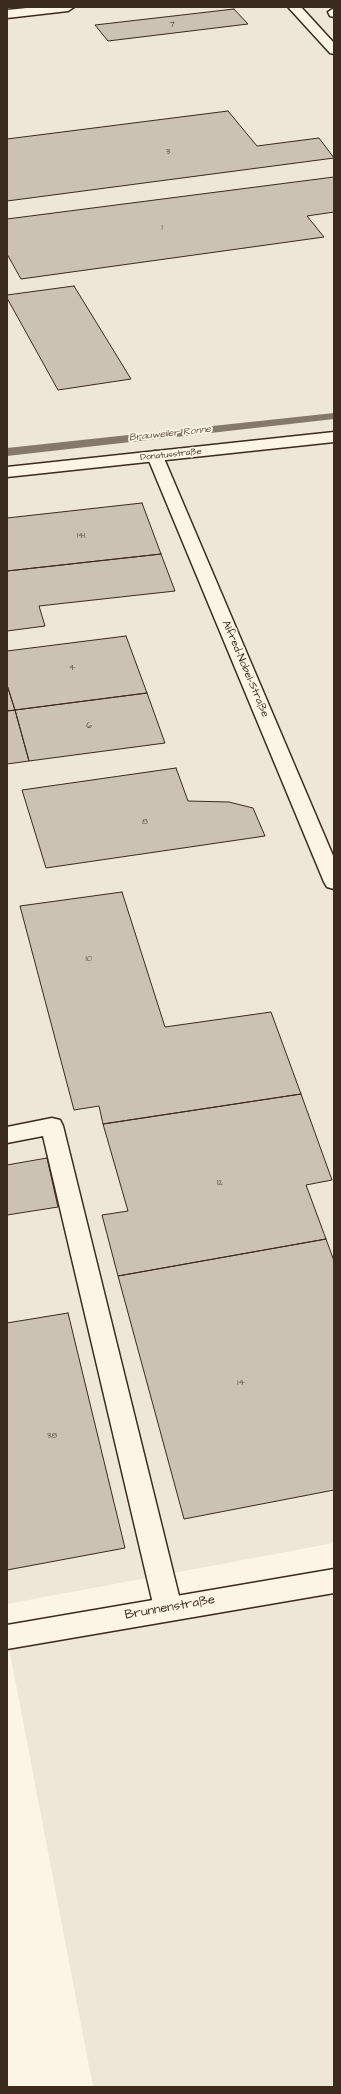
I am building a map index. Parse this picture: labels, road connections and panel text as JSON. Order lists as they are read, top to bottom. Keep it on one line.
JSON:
{"streets":{"street":["Donatusstraße","Alfred-Nobel-Straße","Brunnenstraße"]},"crossings":[["Donatusstraße","Alfred-Nobel-Straße"]],"water":["Brauweiler Ronne"],"house_numbers":["7","3","1","141","4","6","8","10","12","14","38"]}
